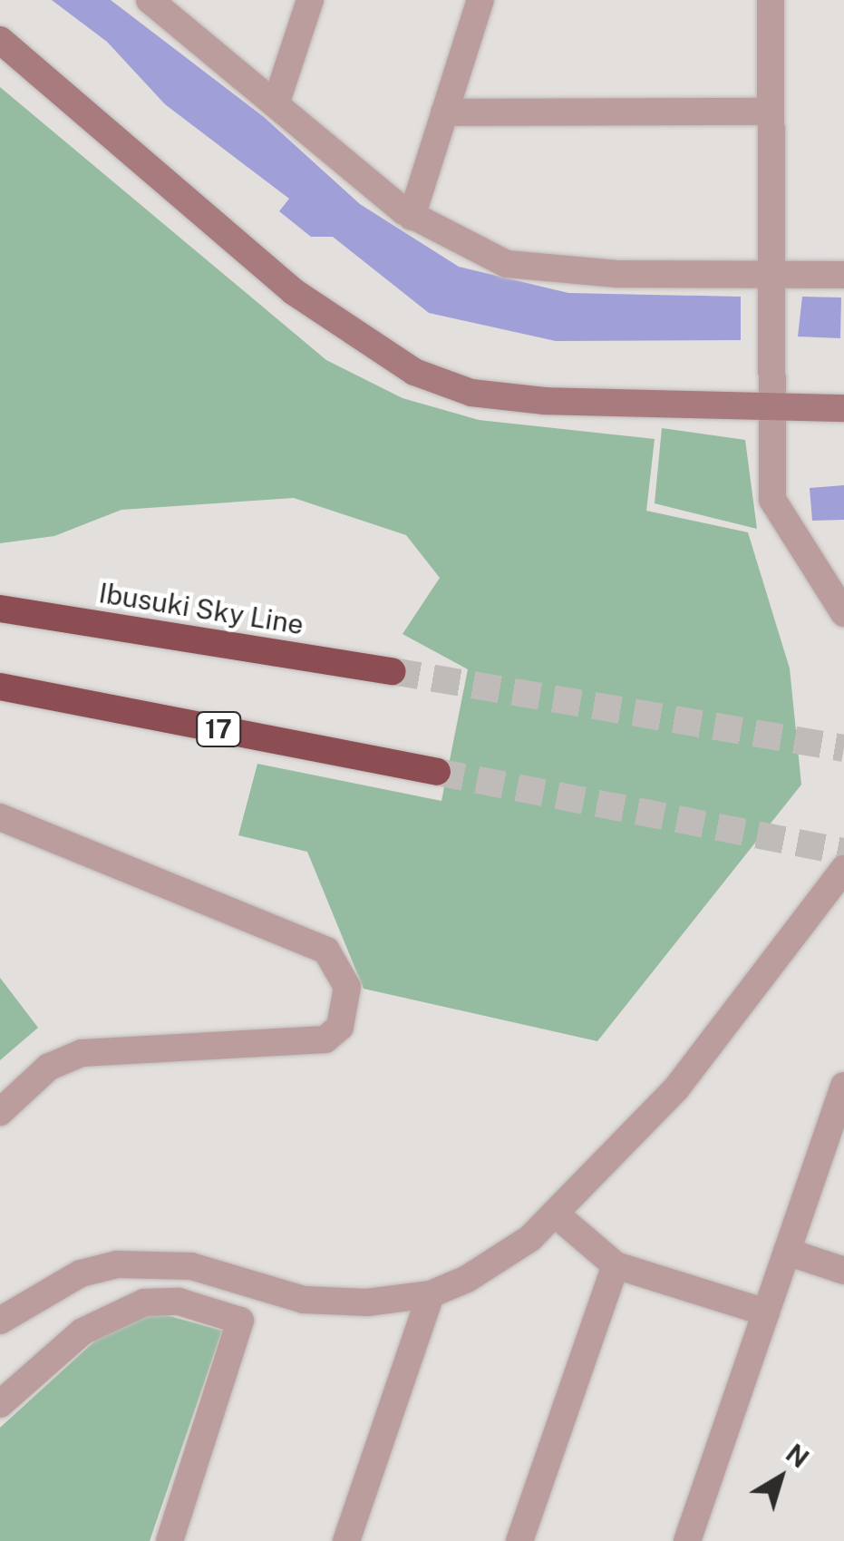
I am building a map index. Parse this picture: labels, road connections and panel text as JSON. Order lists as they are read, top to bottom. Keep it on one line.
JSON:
{"streets":{"highway":["Ibusuki Sky Line","17"]},"north":"top right"}
